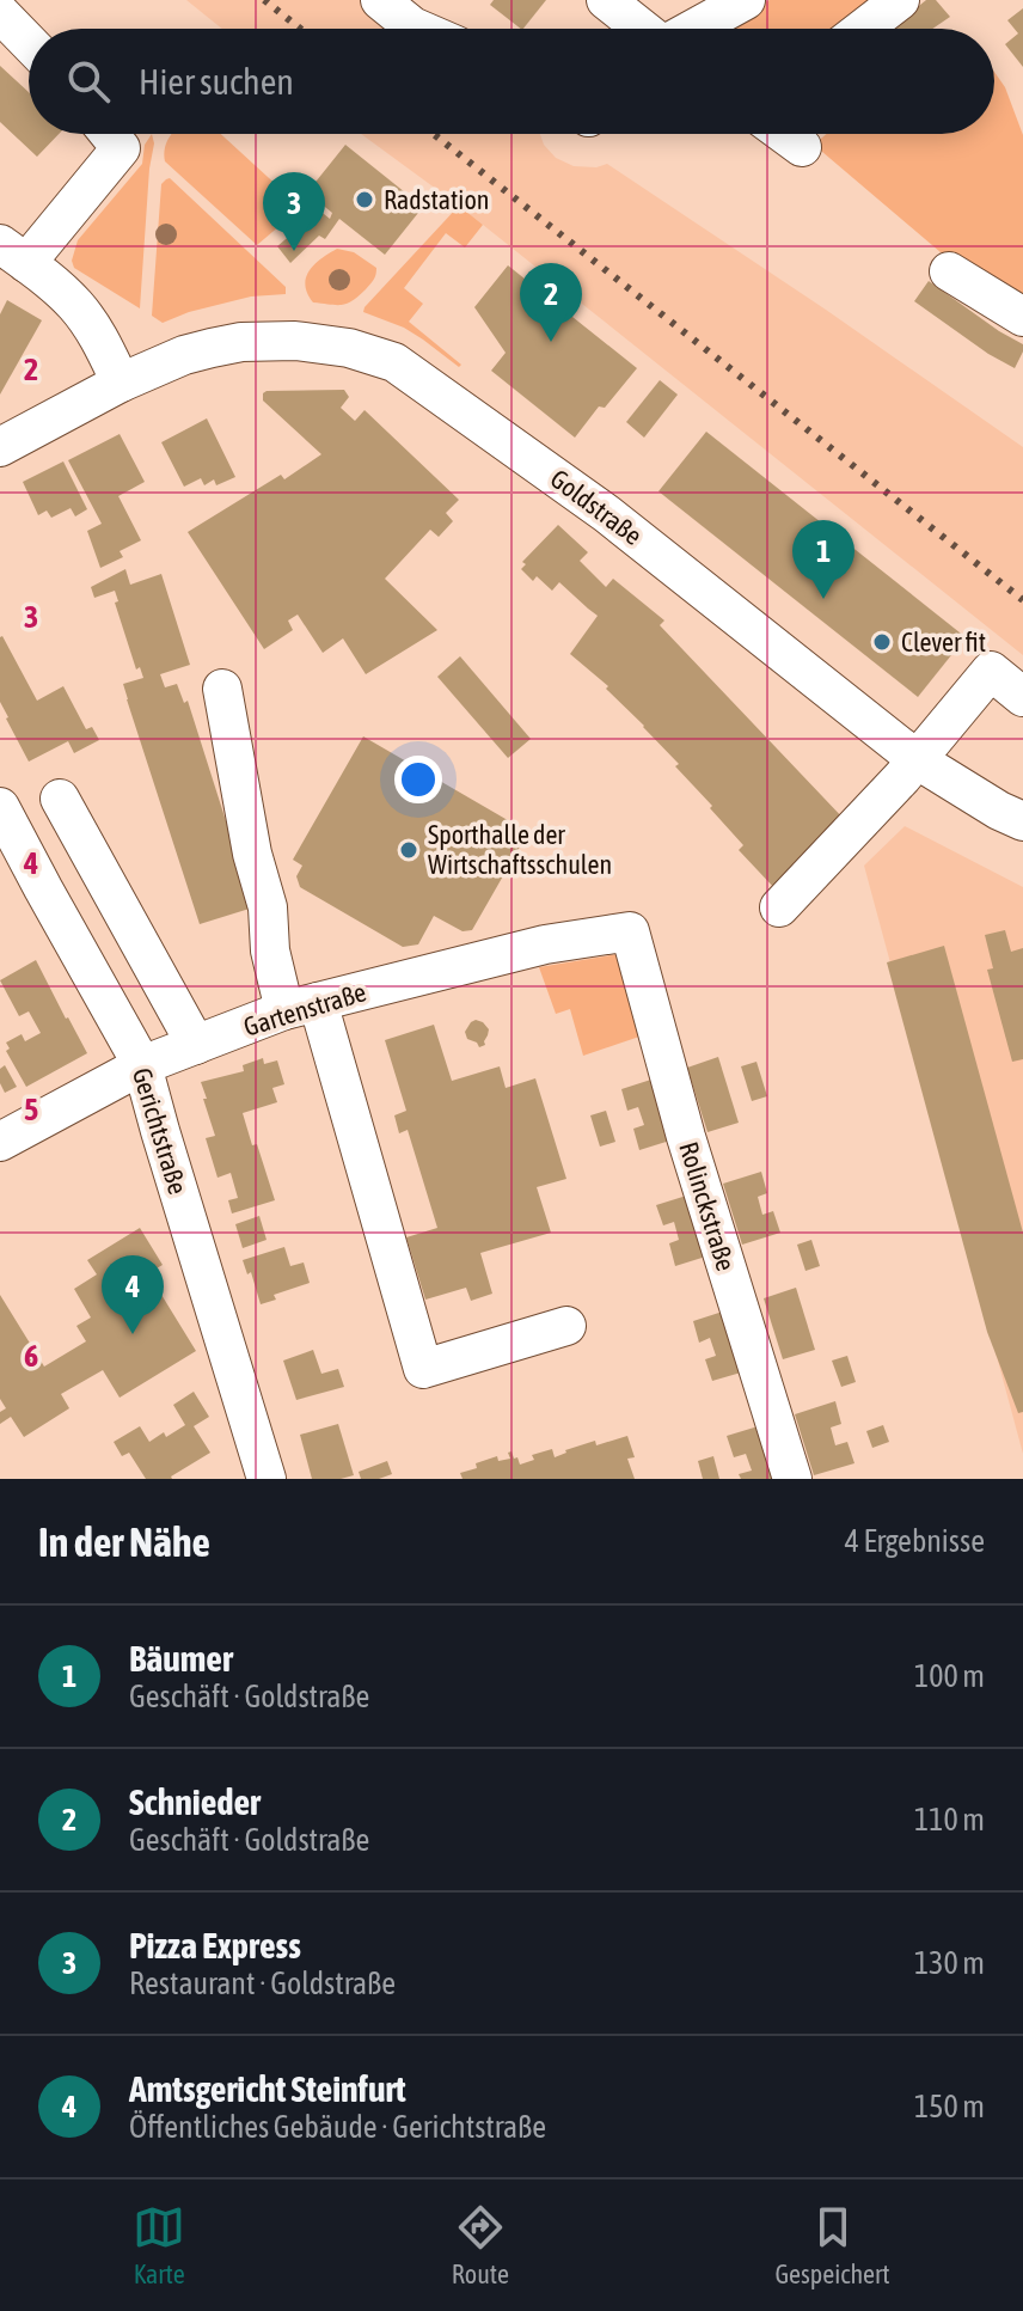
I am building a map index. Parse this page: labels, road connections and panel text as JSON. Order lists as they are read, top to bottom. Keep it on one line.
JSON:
{"streets":{"street":["Goldstraße","Gartenstraße","Gerichtstraße","Rolinckstraße"]},"crossings":[["Gartenstraße","Gerichtstraße"],["Gartenstraße","Rolinckstraße"]],"places":["Radstation","Clever fit","Sporthalle der Wirtschaftsschulen"],"page":{"search":"Hier suchen","pins":["3","2","1","4"],"heading":["In der Nähe","4 Ergebnisse"],"list":[{"mark":"1","name":"Bäumer","note":"Geschäft · Goldstraße","value":"100 m"},{"mark":"2","name":"Schnieder","note":"Geschäft · Goldstraße","value":"110 m"},{"mark":"3","name":"Pizza Express","note":"Restaurant · Goldstraße","value":"130 m"},{"mark":"4","name":"Amtsgericht Steinfurt","note":"Öffentliches Gebäude · Gerichtstraße","value":"150 m"}],"nav":["Karte","Route","Gespeichert"]},"grid":{"rows":["2","3","4","5","6"]}}
